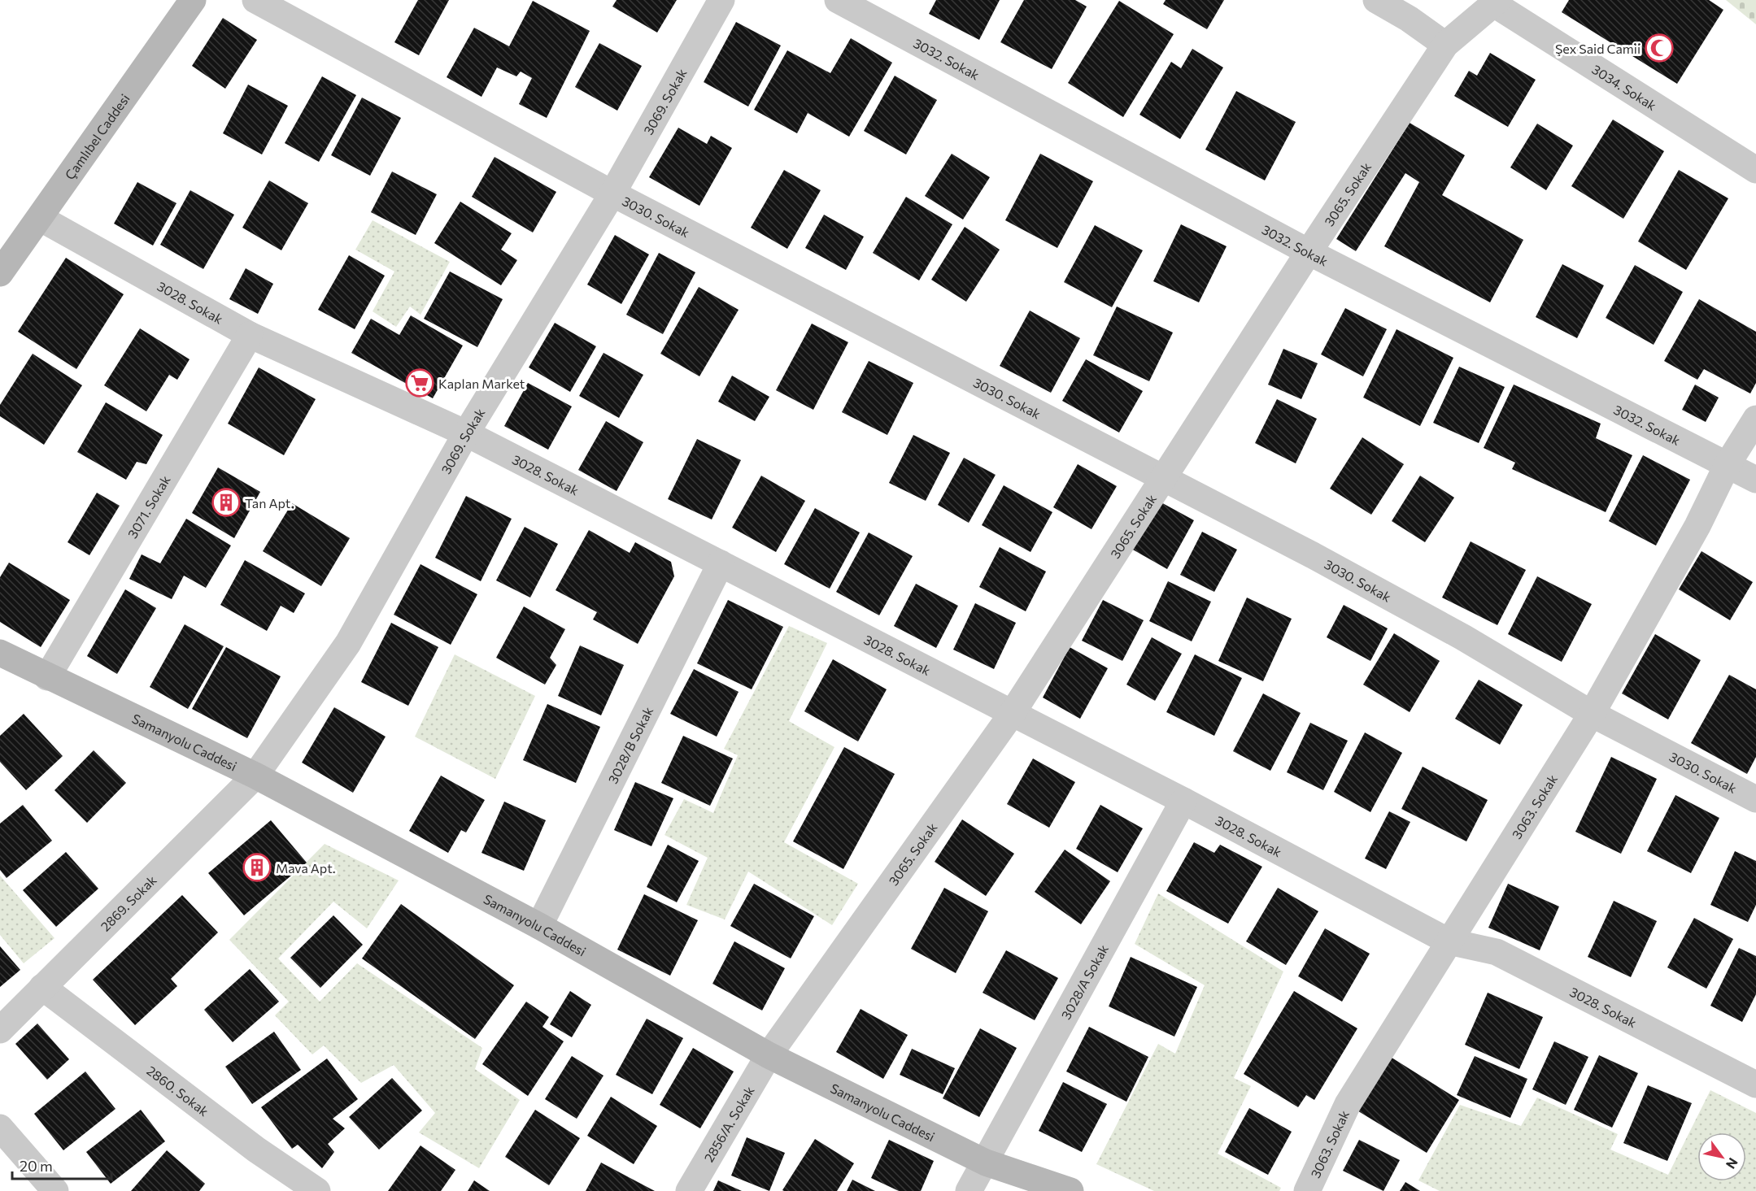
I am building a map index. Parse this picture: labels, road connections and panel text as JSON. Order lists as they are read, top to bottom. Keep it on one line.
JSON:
{"streets":{"street":["3032. Sokak","3034. Sokak","3069. Sokak","Çamlıbel Caddesi","3065. Sokak","3030. Sokak","3028. Sokak","3071. Sokak","Samanyolu Caddesi","3028/B Sokak","3063. Sokak","2869. Sokak","3028/A Sokak","2860. Sokak","2856/A. Sokak"]},"crossings":[["3032. Sokak","3065. Sokak"],["3032. Sokak","3063. Sokak"],["3034. Sokak","3065. Sokak"],["3069. Sokak","3030. Sokak"],["3069. Sokak","3028. Sokak"],["3069. Sokak","Samanyolu Caddesi"],["3069. Sokak","2869. Sokak"],["Çamlıbel Caddesi","3028. Sokak"],["3065. Sokak","3030. Sokak"],["3065. Sokak","3028. Sokak"],["3065. Sokak","Samanyolu Caddesi"],["3065. Sokak","2856/A. Sokak"],["3030. Sokak","3063. Sokak"],["3028. Sokak","3071. Sokak"],["3028. Sokak","3028/B Sokak"],["3028. Sokak","3063. Sokak"],["3028. Sokak","3028/A Sokak"],["3071. Sokak","Samanyolu Caddesi"],["Samanyolu Caddesi","3028/B Sokak"],["Samanyolu Caddesi","2869. Sokak"],["Samanyolu Caddesi","3028/A Sokak"],["Samanyolu Caddesi","2856/A. Sokak"],["2869. Sokak","2860. Sokak"]],"places":{"mosque":["Şex Said Camii"],"supermarket":["Kaplan Market"],"building":["Tan Apt.","Mava Apt."]},"scale_bar":"20 m","north":"bottom right"}
